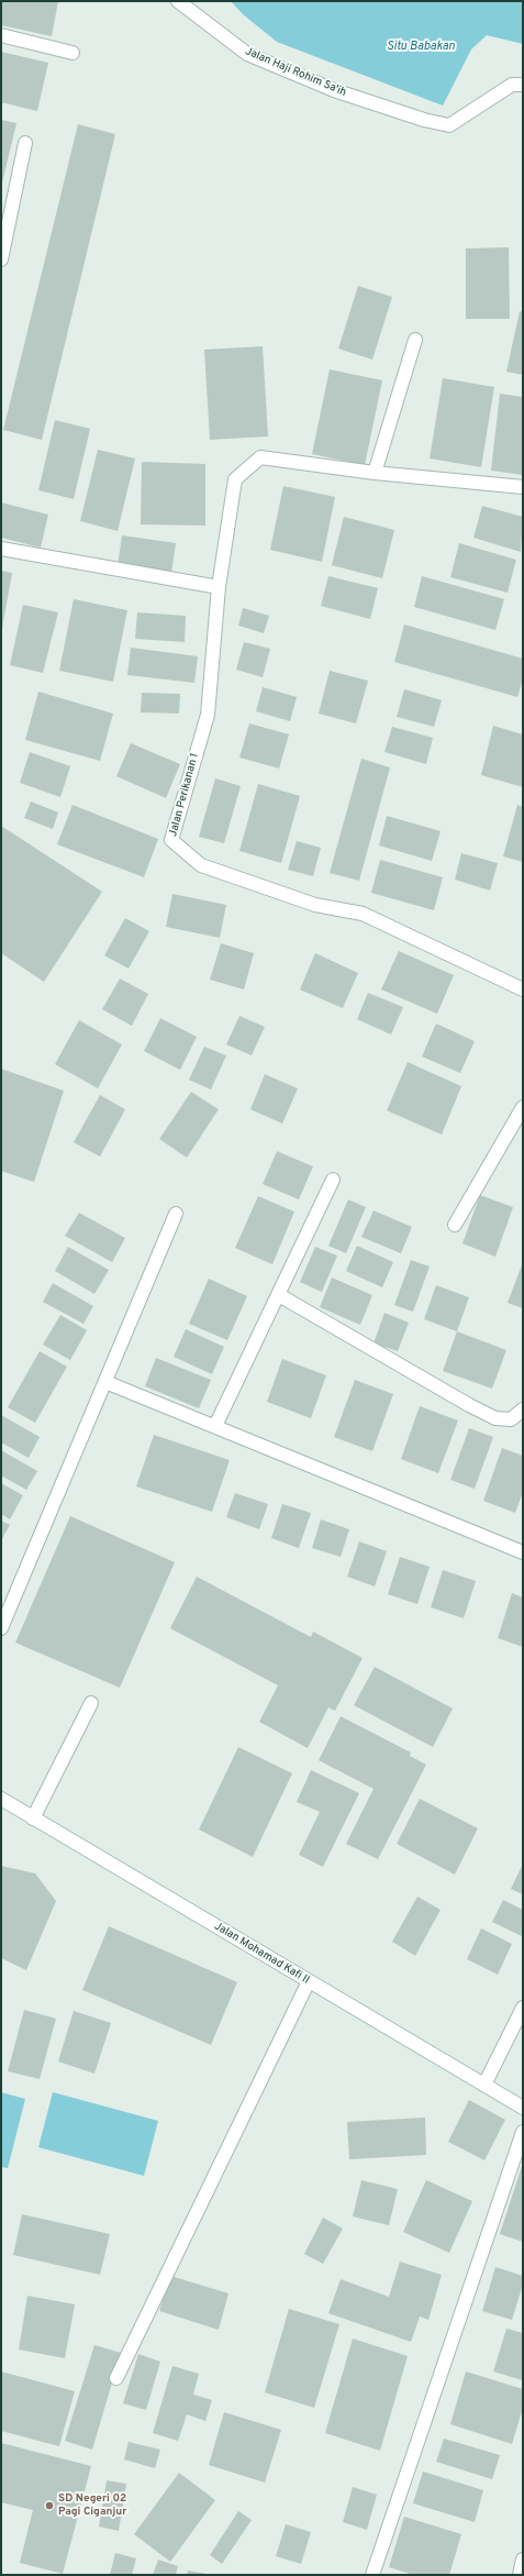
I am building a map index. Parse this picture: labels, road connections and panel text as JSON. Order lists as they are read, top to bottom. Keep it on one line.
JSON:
{"streets":{"street":["Jalan Haji Rohim Sa'ih","Jalan Perikanan 1","Jalan Mohamad Kafi II"]},"water":["Situ Babakan"],"places":["SD Negeri 02 Pagi Ciganjur"]}
